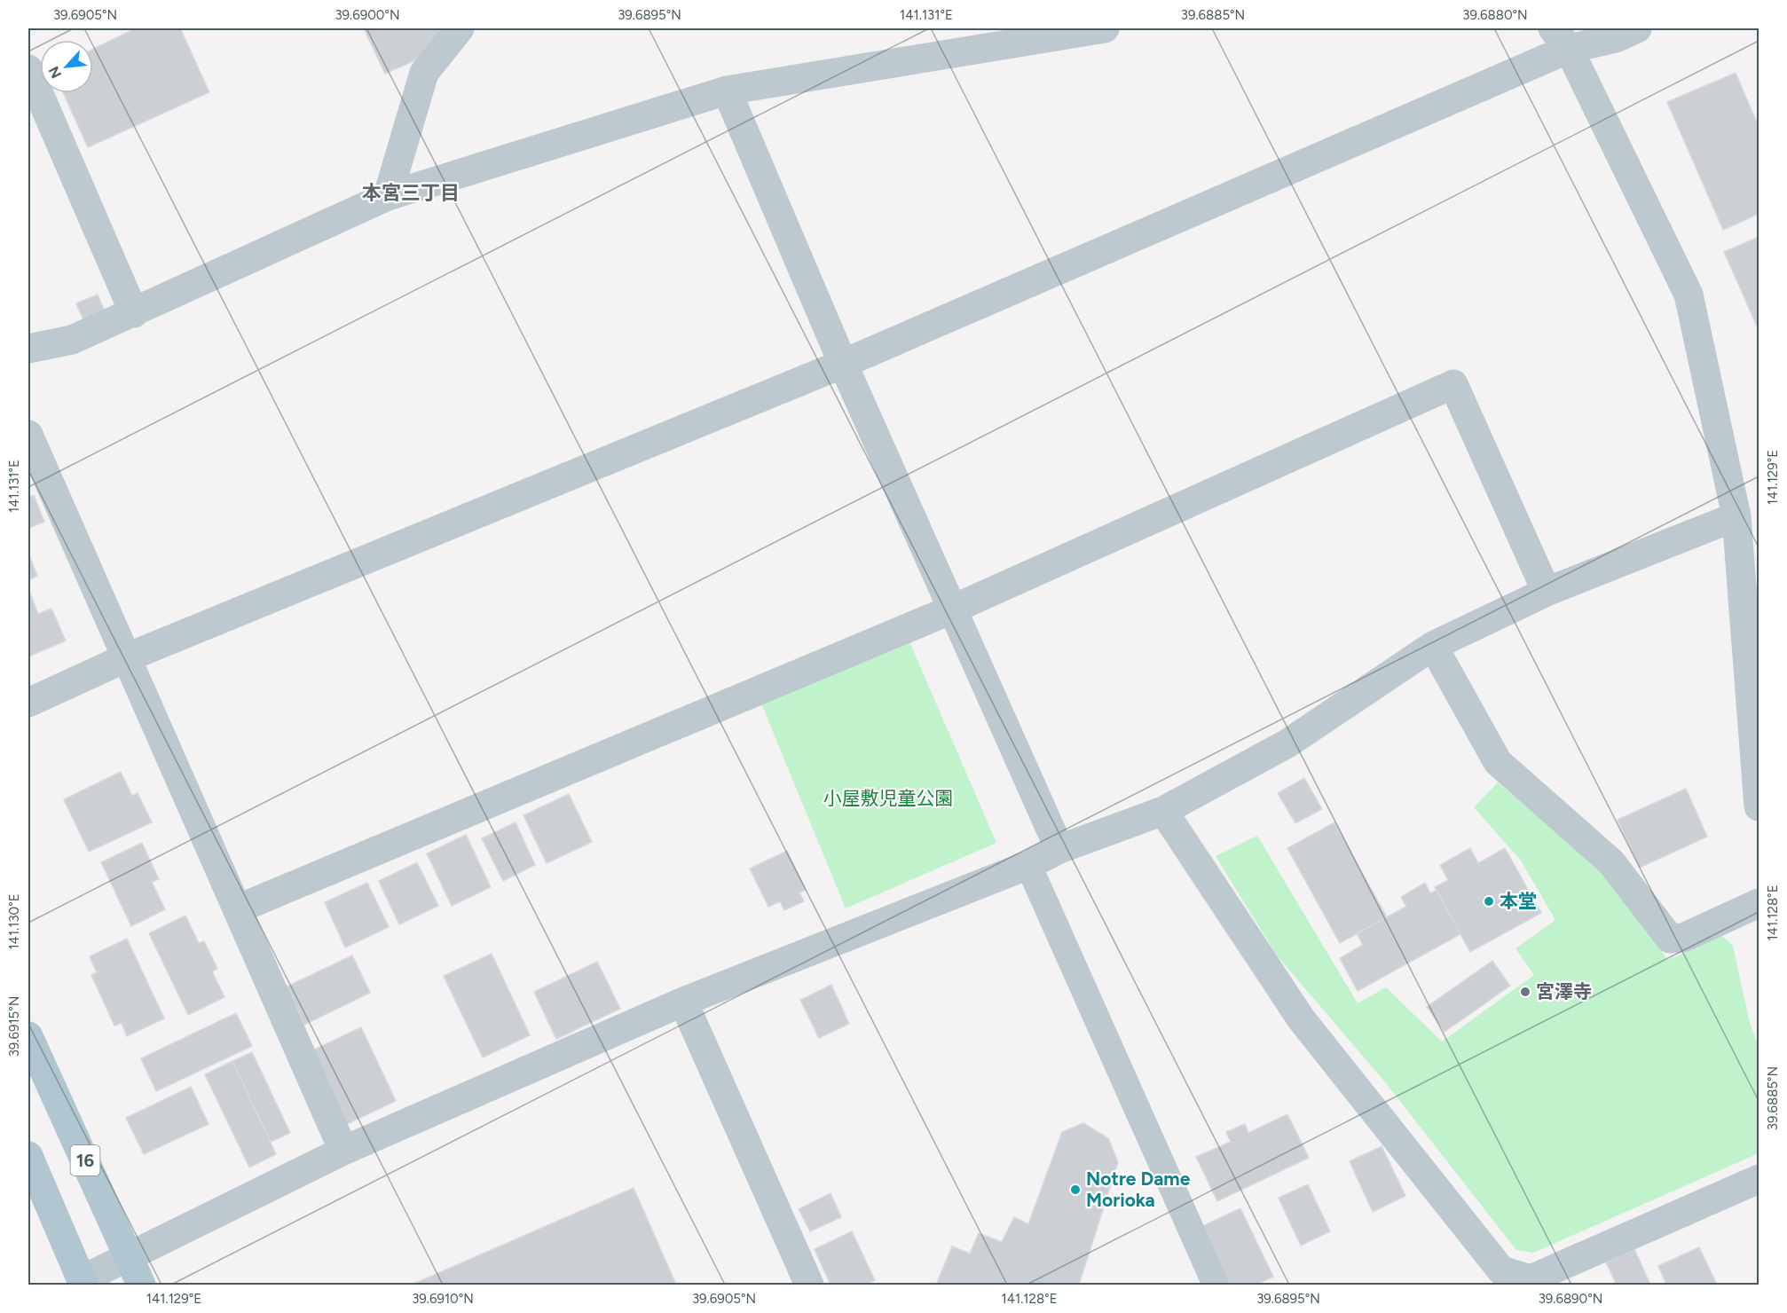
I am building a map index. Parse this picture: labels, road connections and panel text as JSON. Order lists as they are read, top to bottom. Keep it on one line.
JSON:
{"streets":{"main road":["16"]},"districts":["本宮三丁目"],"parks":["小屋敷児童公園"],"places":["本堂","宮澤寺","Notre Dame Morioka"],"north":"bottom left","coordinates":["39.6905°N","39.6900°N","39.6895°N","141.131°E","39.6885°N","39.6880°N","141.129°E","141.128°E","141.130°E","39.6915°N","39.6910°N","39.6890°N"]}
